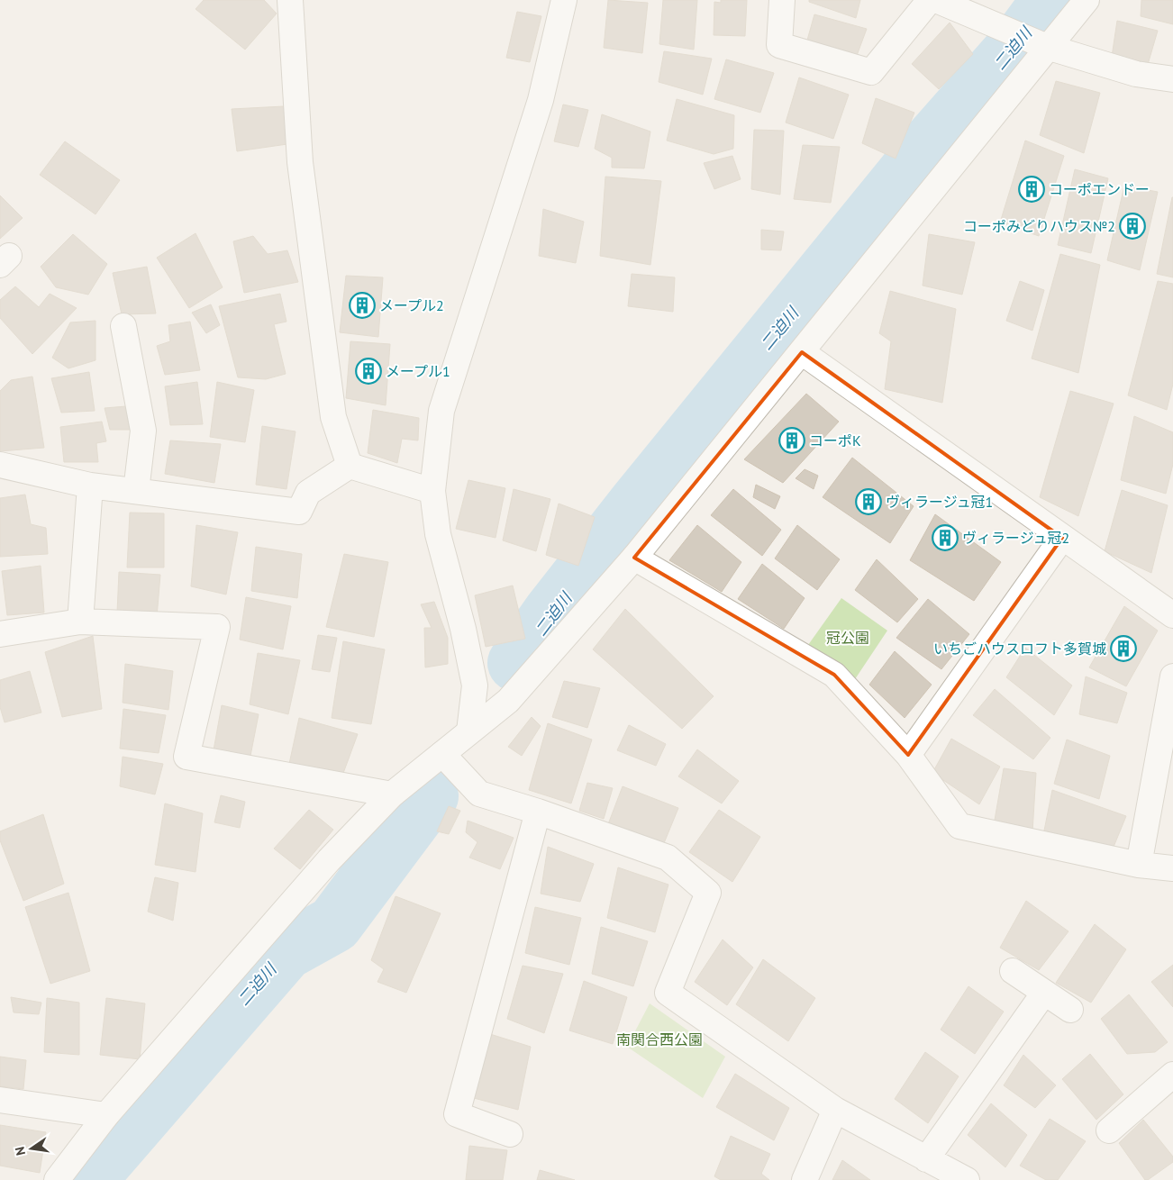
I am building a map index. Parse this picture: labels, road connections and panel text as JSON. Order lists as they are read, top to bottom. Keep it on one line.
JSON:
{"water":["二迫川"],"parks":["冠公園","南関合西公園"],"places":{"building":["コーポエンドー","コーポみどりハウス№2","メープル2","メープル1","コーポK","ヴィラージュ冠1","ヴィラージュ冠2","いちごハウスロフト多賀城"]},"north":"left"}
